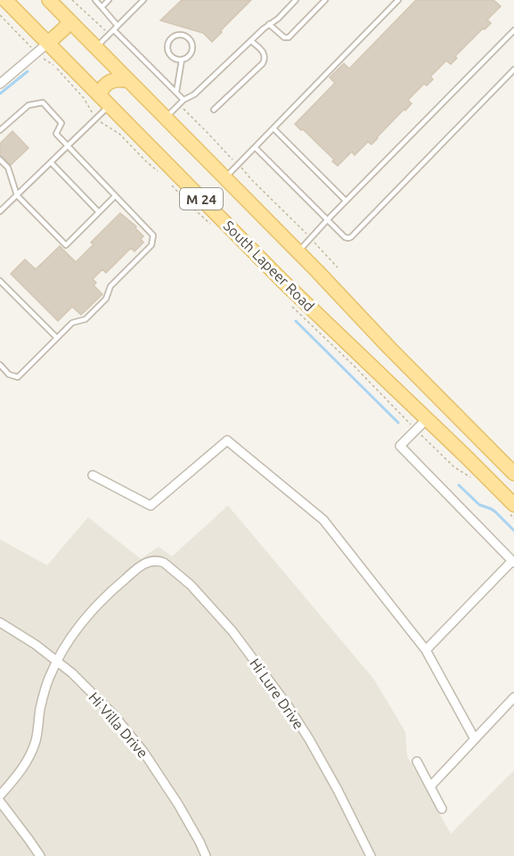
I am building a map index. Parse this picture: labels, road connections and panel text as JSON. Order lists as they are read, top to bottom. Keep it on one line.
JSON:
{"streets":{"main road":["M 24","South Lapeer Road"],"street":["Hi Lure Drive","Hi Villa Drive"]},"crossings":[["Hi Lure Drive","Hi Villa Drive"]]}
